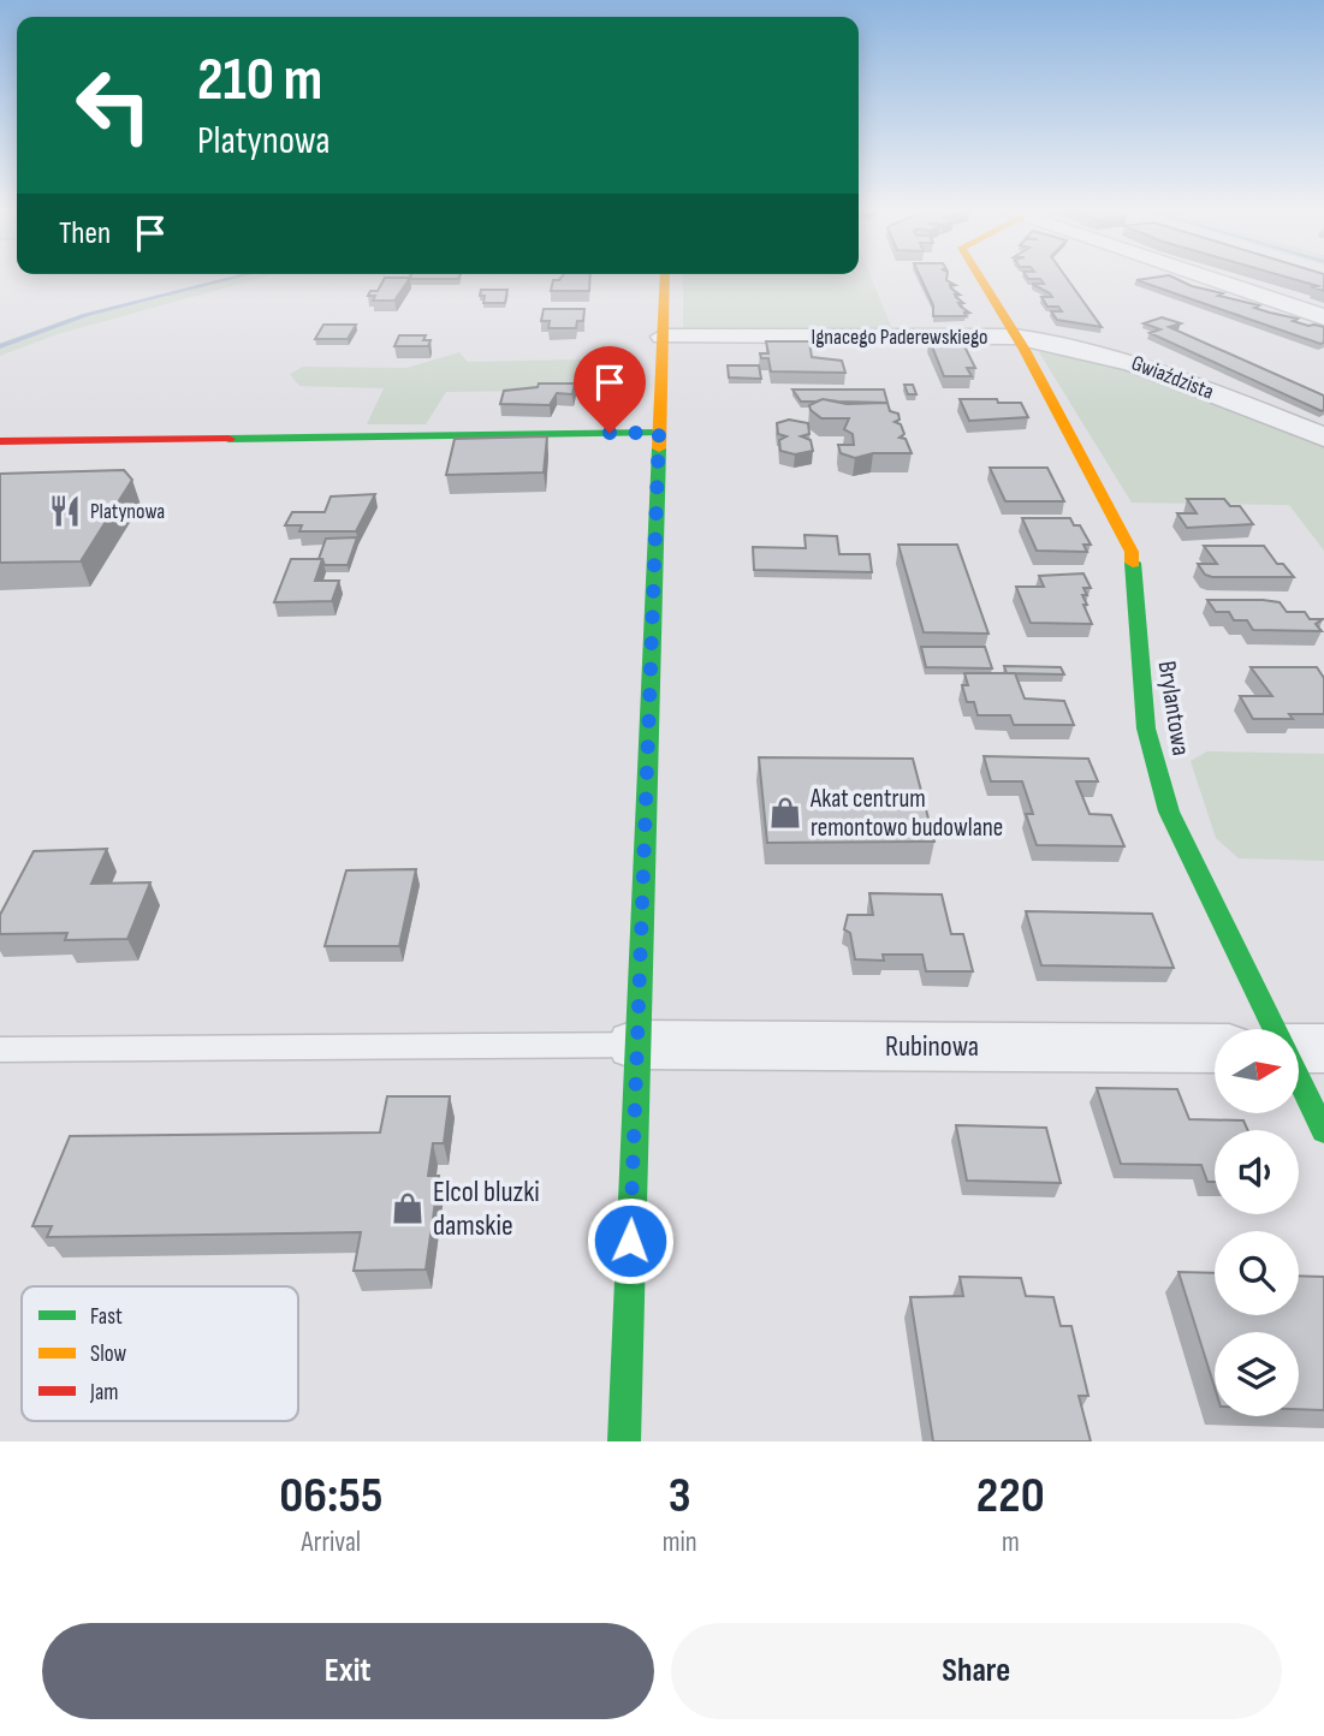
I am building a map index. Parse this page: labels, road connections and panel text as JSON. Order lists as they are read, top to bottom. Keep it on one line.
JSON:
{"streets":{"street":["Ignacego Paderewskiego","Gwiaździsta","Brylantowa","Rubinowa"]},"crossings":[["Ignacego Paderewskiego","Gwiaździsta"],["Ignacego Paderewskiego","Brylantowa"],["Gwiaździsta","Brylantowa"]],"places":{"restaurant":["Platynowa"],"shop":["Akat centrum remontowo budowlane","Elcol bluzki damskie"]},"legend":["Fast","Slow","Jam"],"north":"right","page":{"turn":["210 m","Platynowa"],"then":"Then","eta":["06:55","Arrival","3","min","220","m"],"buttons":["Exit","Share"]}}
